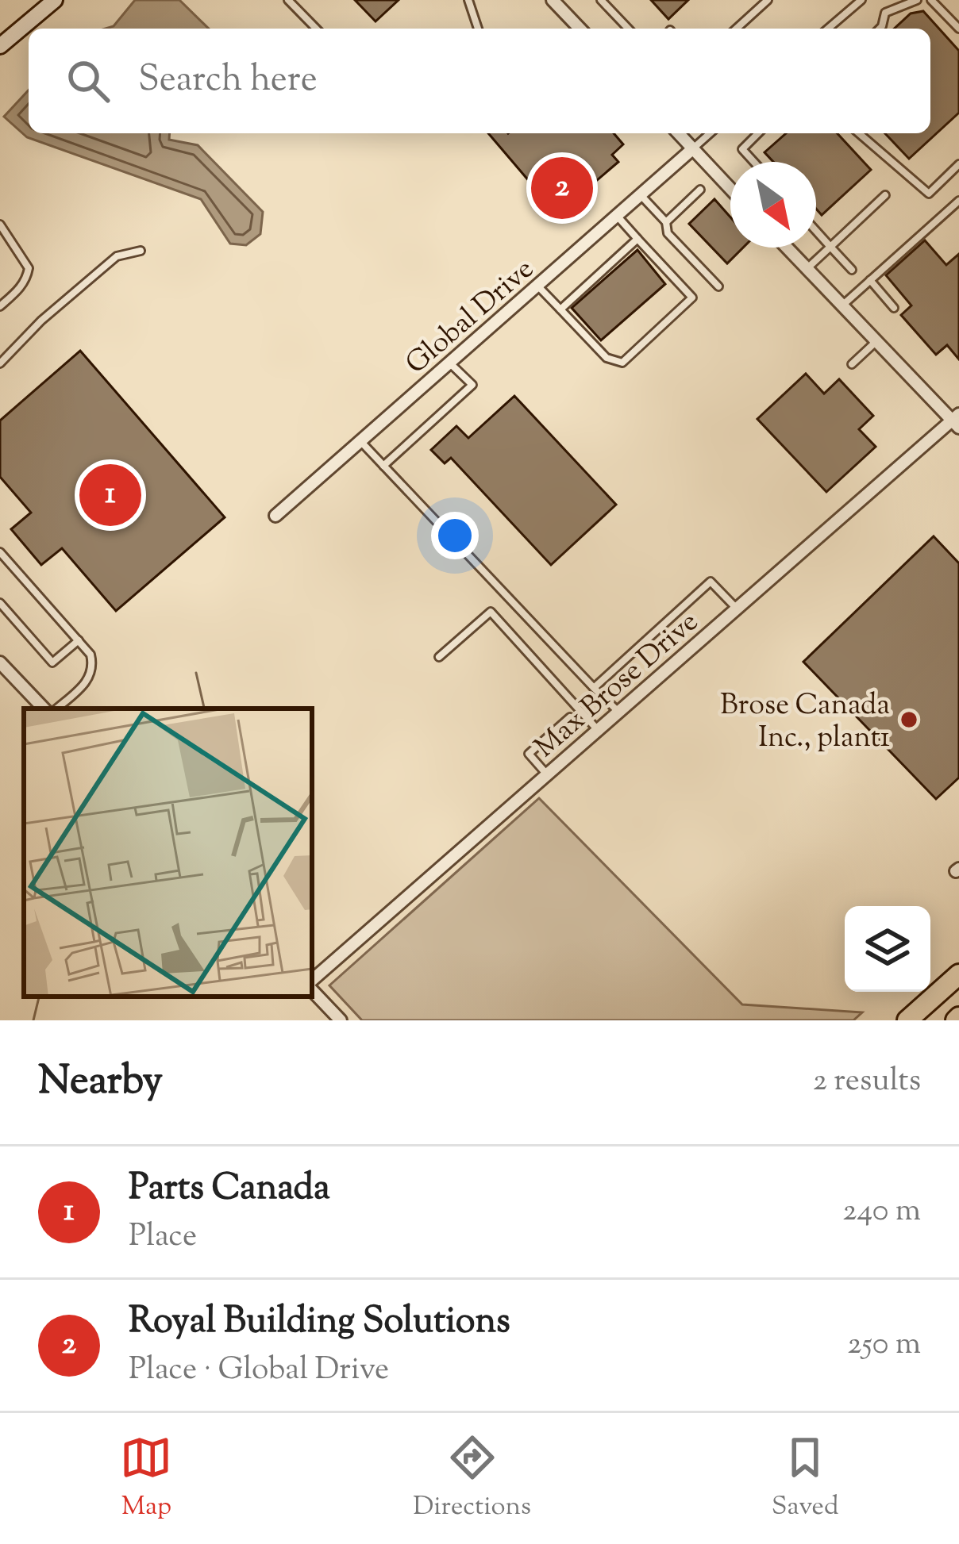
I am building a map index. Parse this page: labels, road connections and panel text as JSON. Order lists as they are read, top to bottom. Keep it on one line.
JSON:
{"streets":{"street":["Global Drive","Max Brose Drive"]},"places":["Brose Canada Inc., plant1"],"north":"bottom right","page":{"search":"Search here","pins":["2","1"],"heading":["Nearby","2 results"],"list":[{"mark":"1","name":"Parts Canada","note":"Place","value":"240 m"},{"mark":"2","name":"Royal Building Solutions","note":"Place · Global Drive","value":"250 m"}],"nav":["Map","Directions","Saved"]}}
